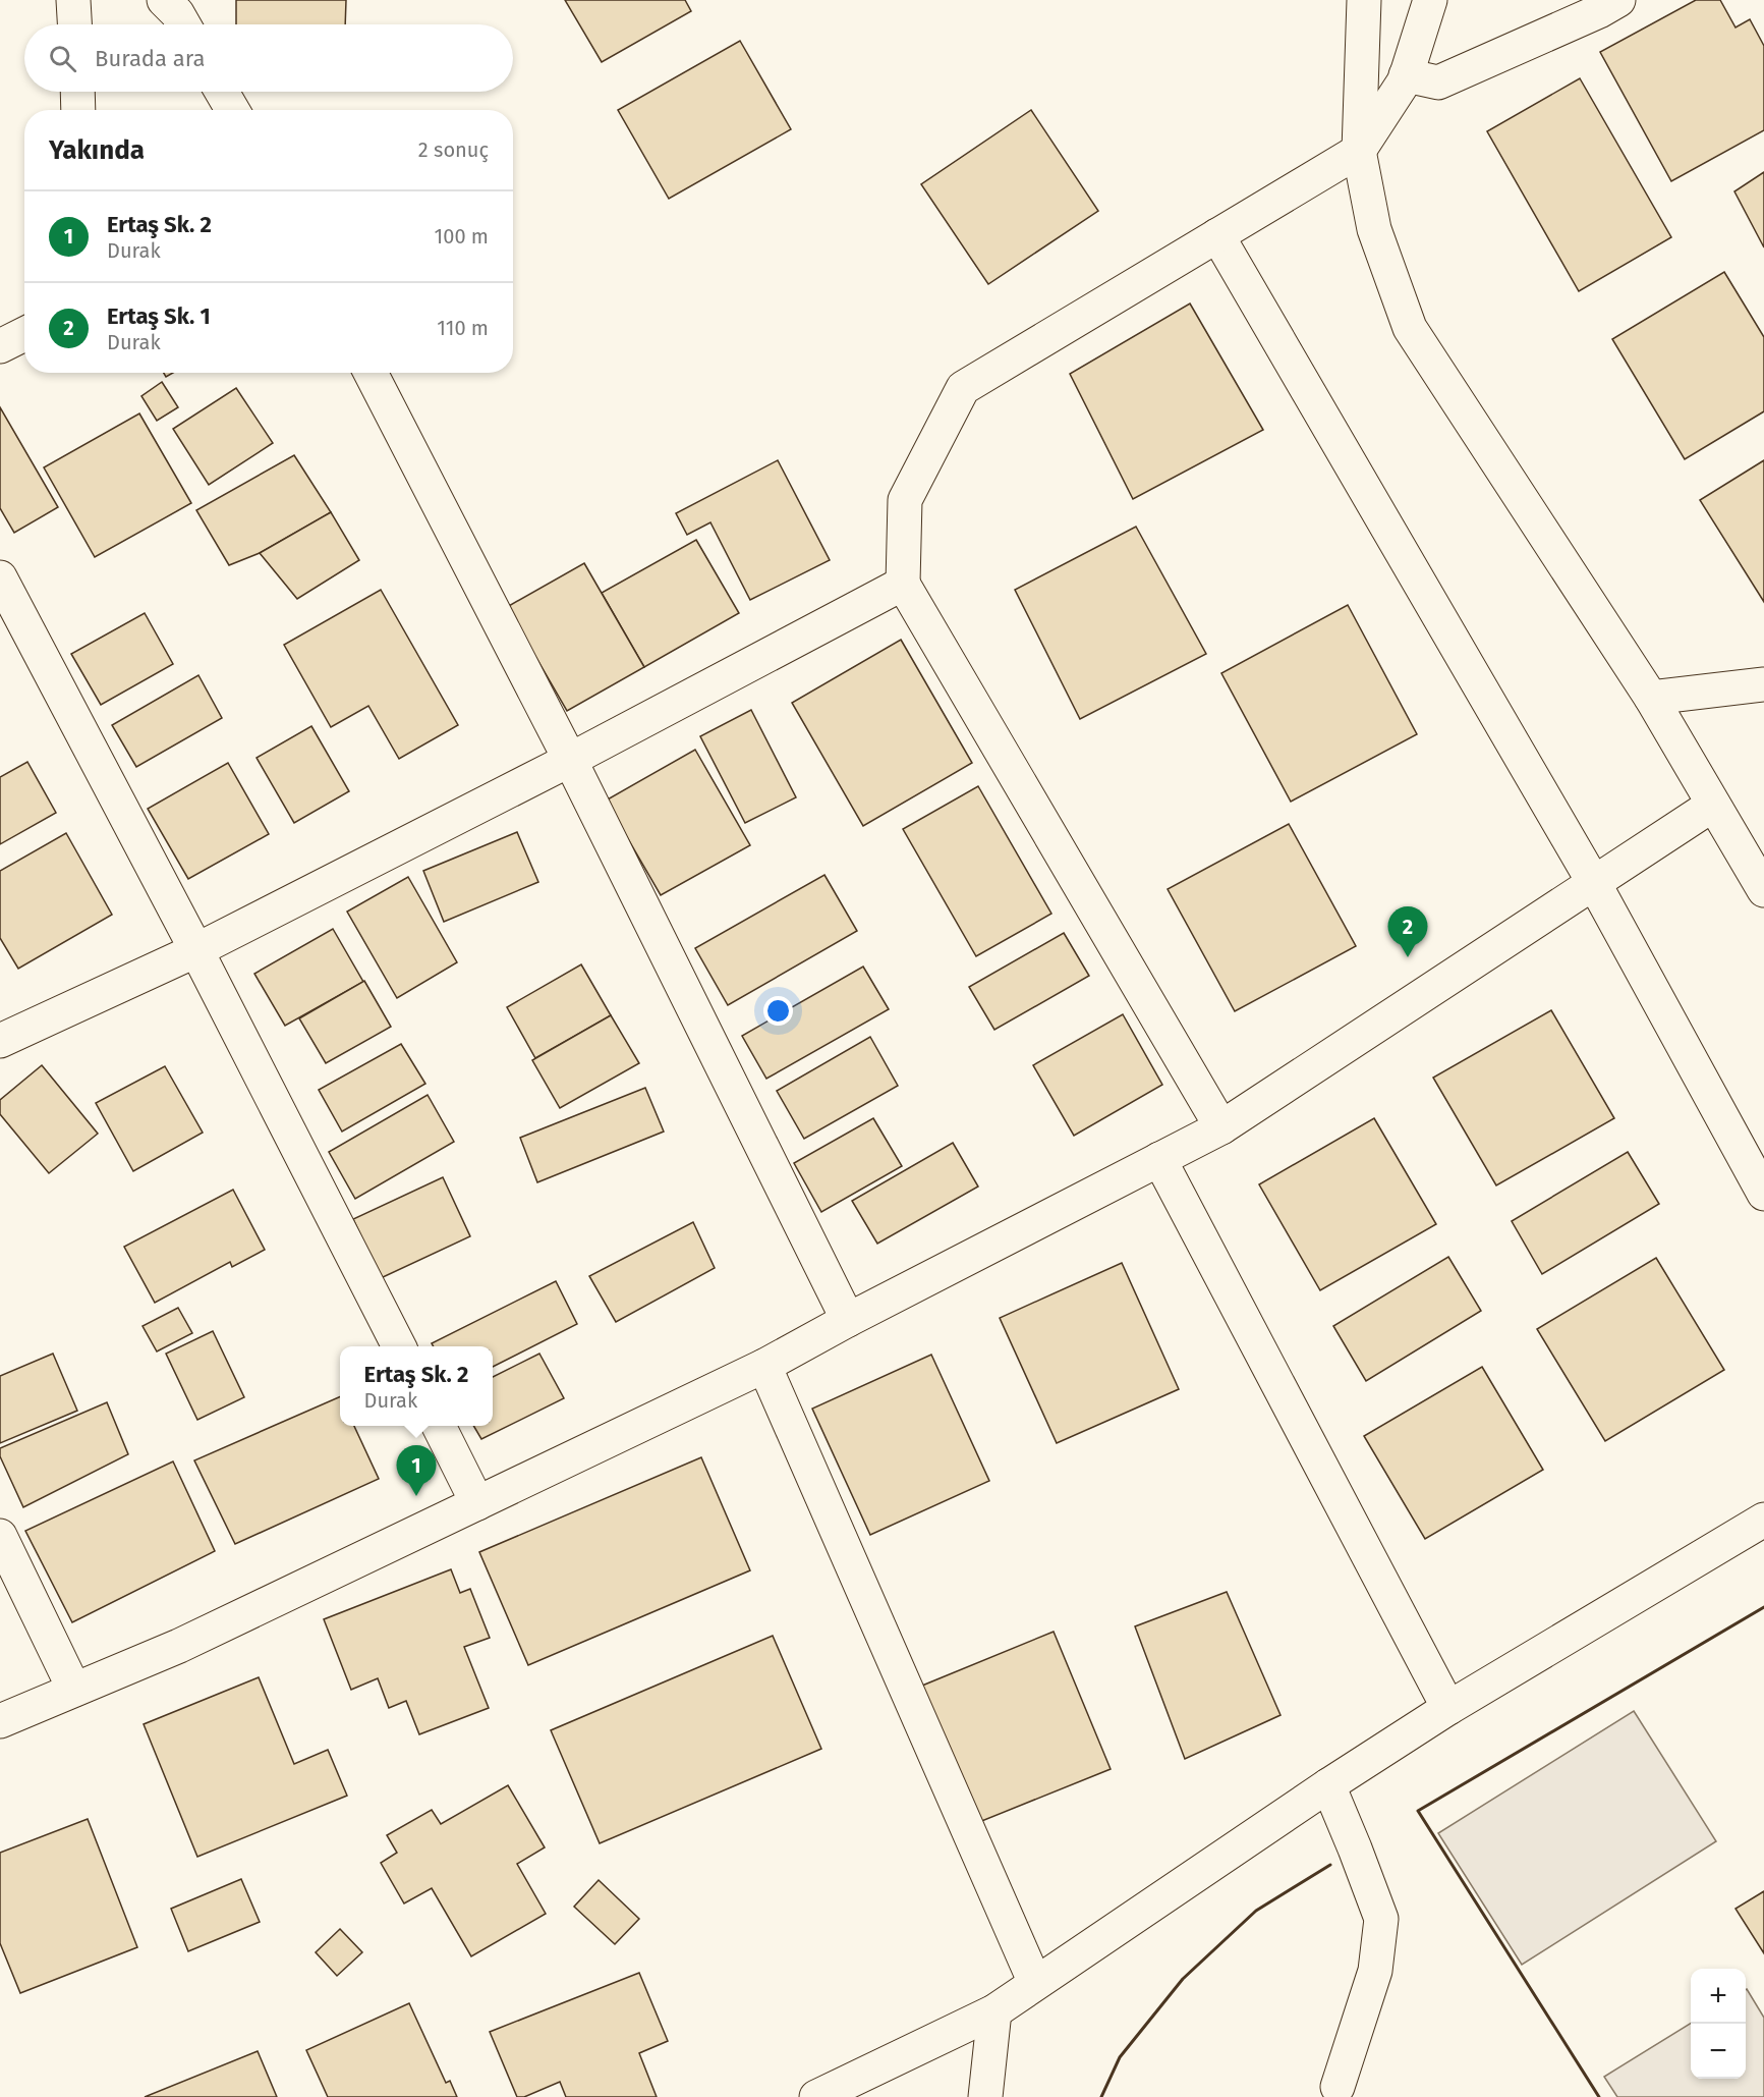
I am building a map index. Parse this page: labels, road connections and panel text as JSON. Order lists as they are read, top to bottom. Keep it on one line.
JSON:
{"page":{"search":"Burada ara","heading":["Yakında","2 sonuç"],"list":[{"mark":"1","name":"Ertaş Sk. 2","note":"Durak","value":"100 m"},{"mark":"2","name":"Ertaş Sk. 1","note":"Durak","value":"110 m"}],"pins":["2","1"],"popup":["Ertaş Sk. 2","Durak"],"map_buttons":["+","−"]}}
